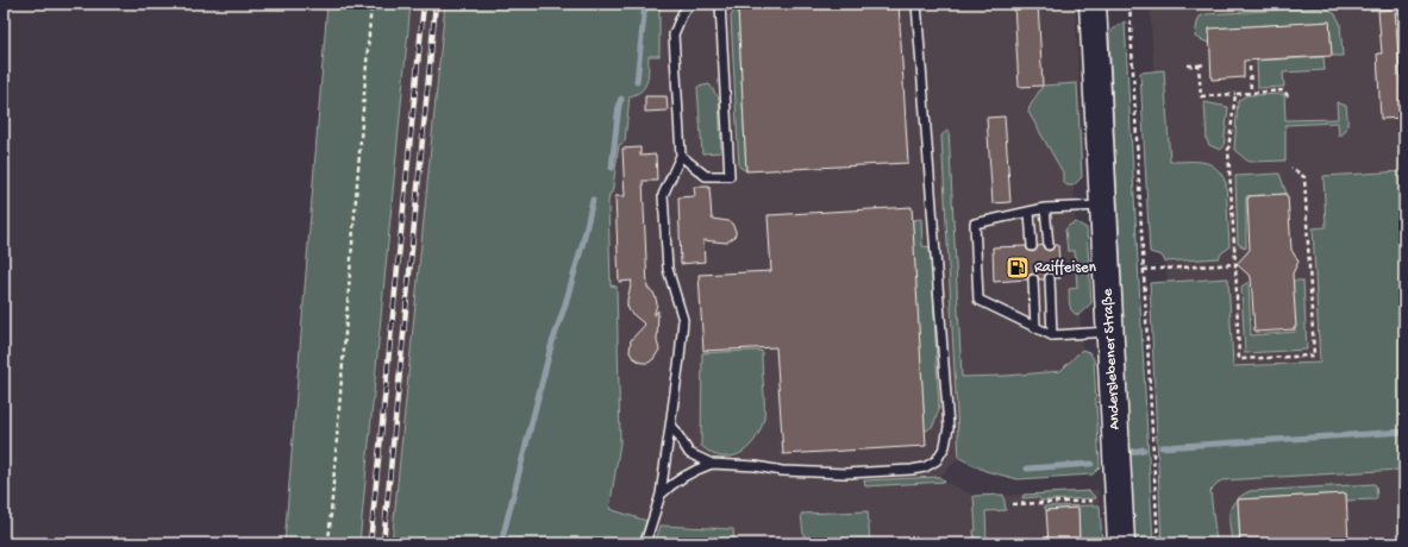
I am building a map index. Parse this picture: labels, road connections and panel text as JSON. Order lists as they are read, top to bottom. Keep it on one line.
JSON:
{"streets":{"main road":["Anderslebener Straße"]},"places":{"fuel station":["Raiffeisen"]}}
